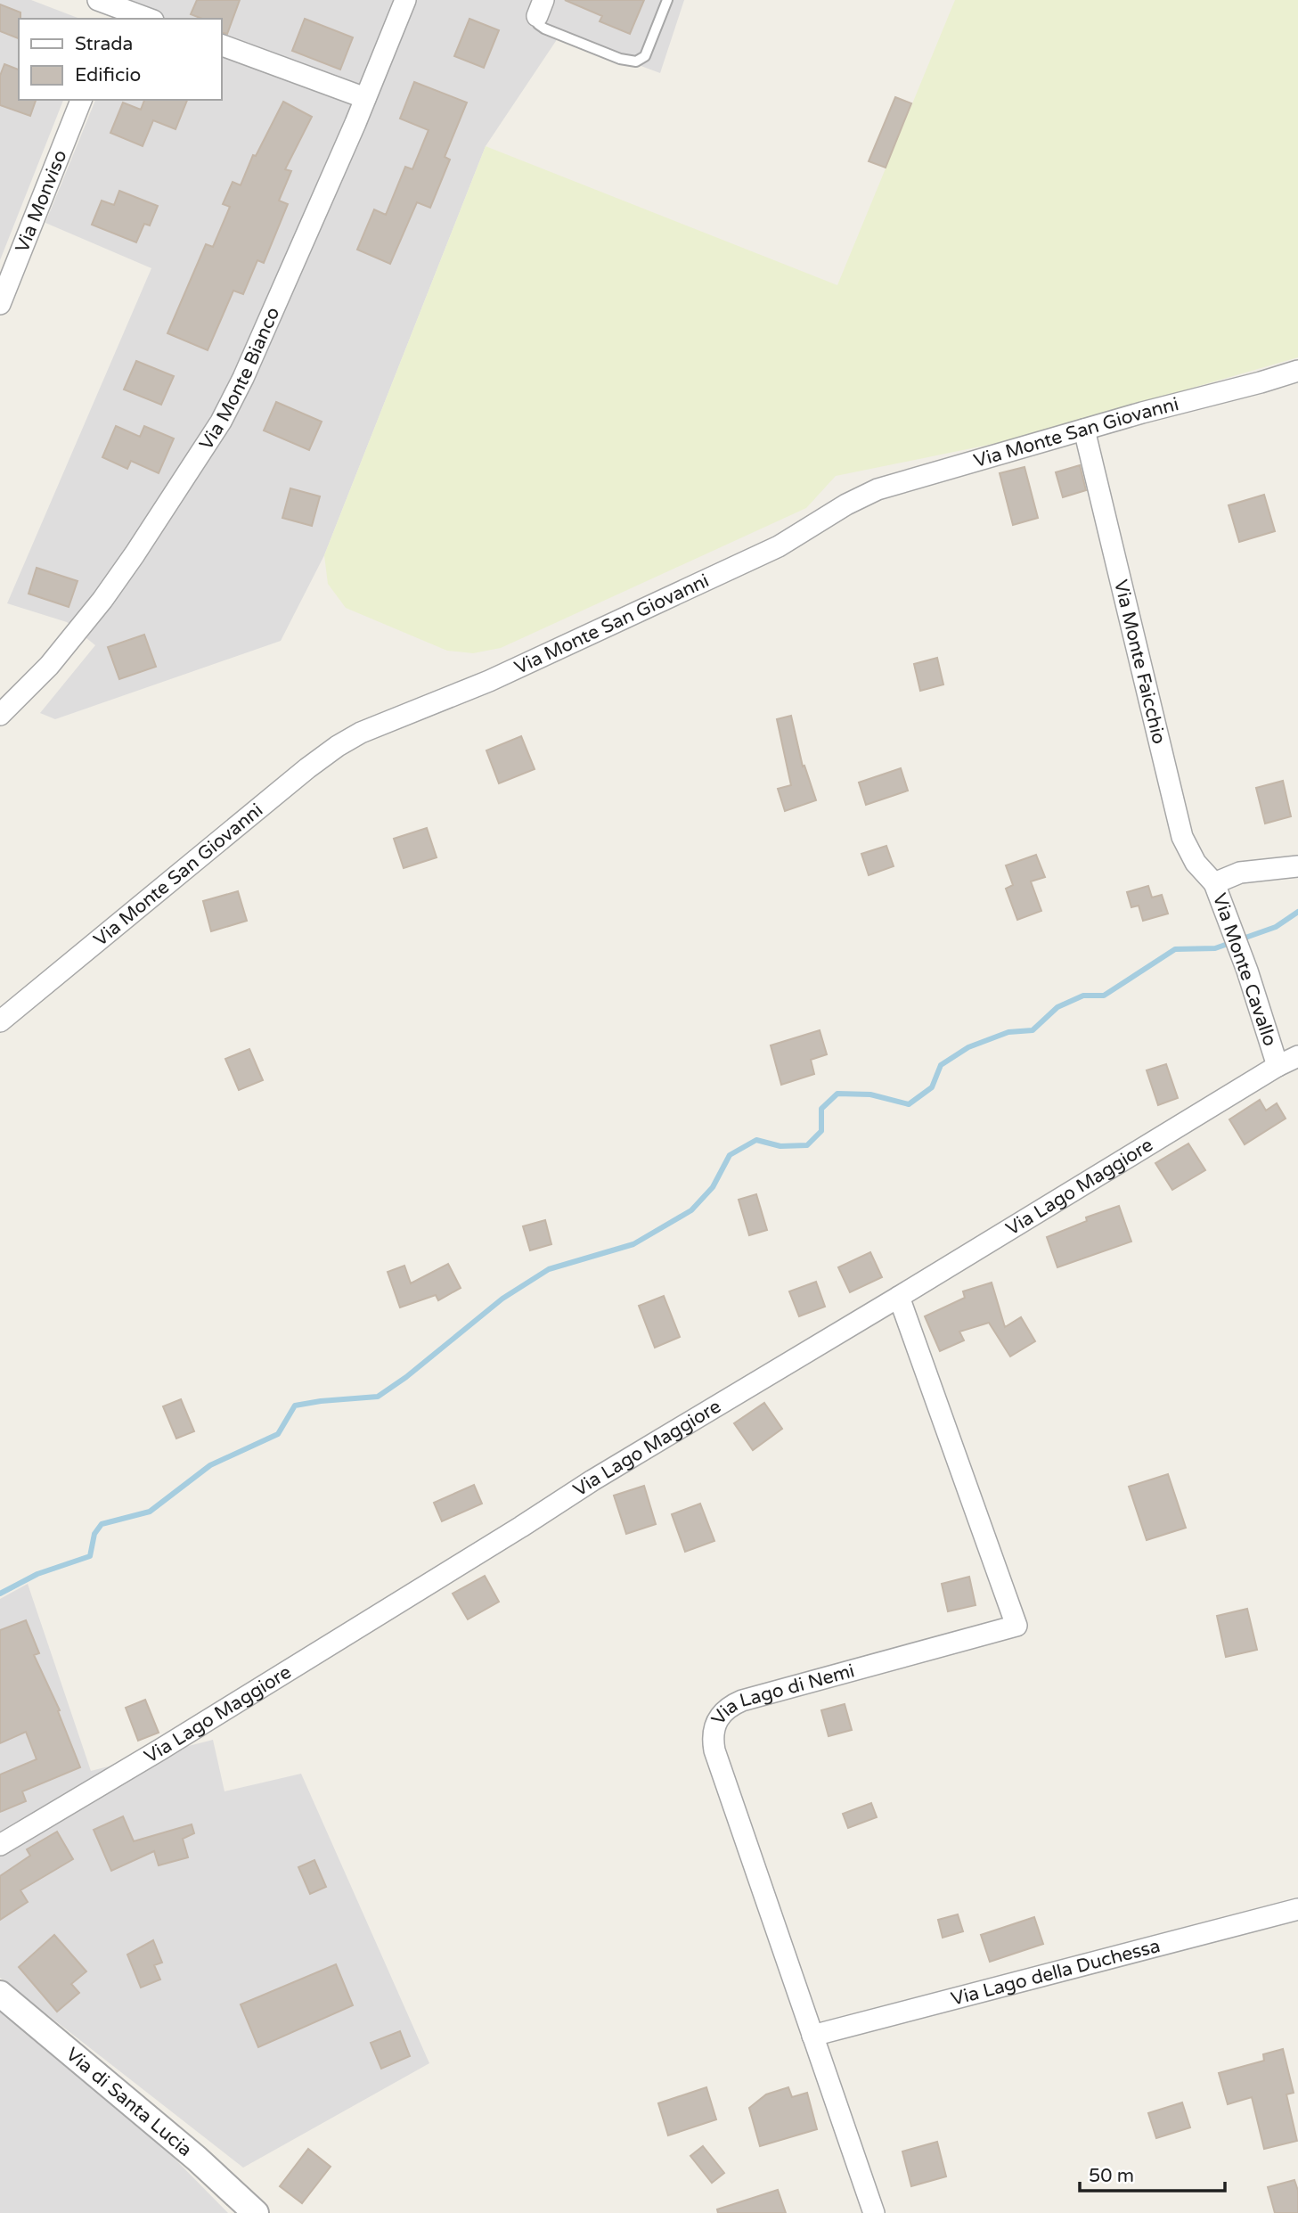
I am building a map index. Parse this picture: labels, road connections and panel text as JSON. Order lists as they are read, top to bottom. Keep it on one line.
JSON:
{"streets":{"street":["Via Monviso","Via Monte Bianco","Via Monte San Giovanni","Via Monte Faicchio","Via Monte Cavallo","Via Lago Maggiore","Via Lago di Nemi","Via Lago della Duchessa","Via di Santa Lucia"]},"crossings":[["Via Monte San Giovanni","Via Monte Faicchio"],["Via Monte Faicchio","Via Monte Cavallo"],["Via Monte Cavallo","Via Lago Maggiore"],["Via Lago Maggiore","Via Lago di Nemi"],["Via Lago di Nemi","Via Lago della Duchessa"]],"legend":["Strada","Edificio"],"scale_bar":"50 m"}
